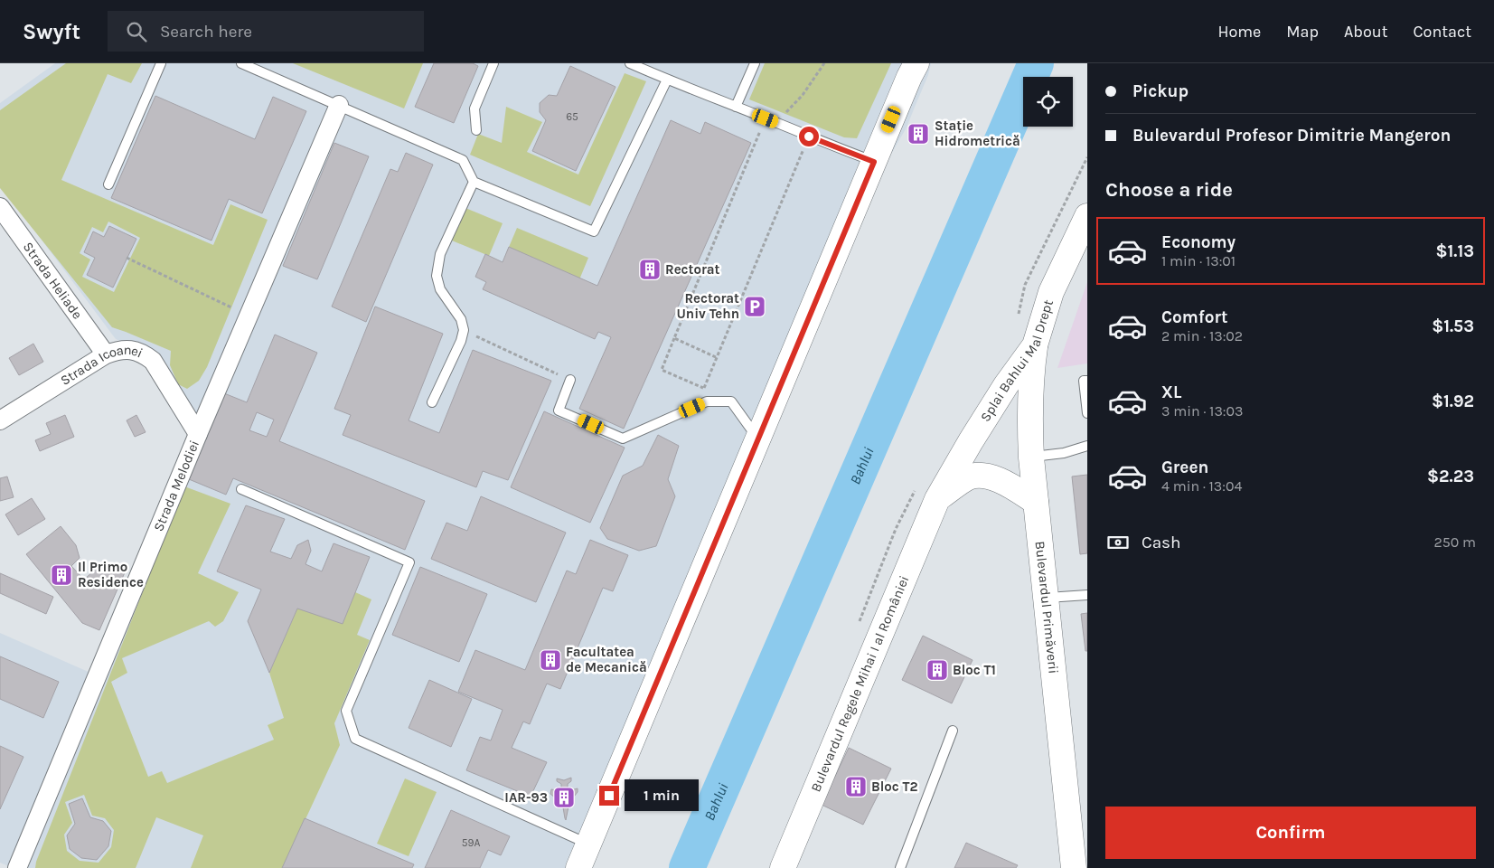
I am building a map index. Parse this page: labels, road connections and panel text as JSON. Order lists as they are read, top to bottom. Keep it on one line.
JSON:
{"streets":{"main road":["Splai Bahlui Mal Drept","Bulevardul Primăverii","Bulevardul Regele Mihai I al României"],"street":["Strada Heliade","Strada Icoanei","Strada Melodiei"]},"crossings":[["Strada Heliade","Strada Icoanei"],["Splai Bahlui Mal Drept","Bulevardul Primăverii"],["Splai Bahlui Mal Drept","Bulevardul Regele Mihai I al României"],["Strada Icoanei","Strada Melodiei"]],"water":["Bahlui"],"places":{"building":["Stație Hidrometrică","Rectorat","Il Primo Residence","Facultatea de Mecanică","Bloc T1","Bloc T2","IAR-93"],"parking":["Rectorat Univ Tehn"]},"house_numbers":["65","59A"],"page":{"header":"Swyft","search":"Search here","nav":["Home","Map","About","Contact"],"banner":["Pickup","Bulevardul Profesor Dimitrie Mangeron"],"heading":"Choose a ride","list":[{"name":"Economy","note":"1 min · 13:01","value":"$1.13"},{"name":"Comfort","note":"2 min · 13:02","value":"$1.53"},{"name":"XL","note":"3 min · 13:03","value":"$1.92"},{"name":"Green","note":"4 min · 13:04","value":"$2.23"}],"pay":["Cash","250 m"],"bubble":"1 min","buttons":"Confirm"}}
